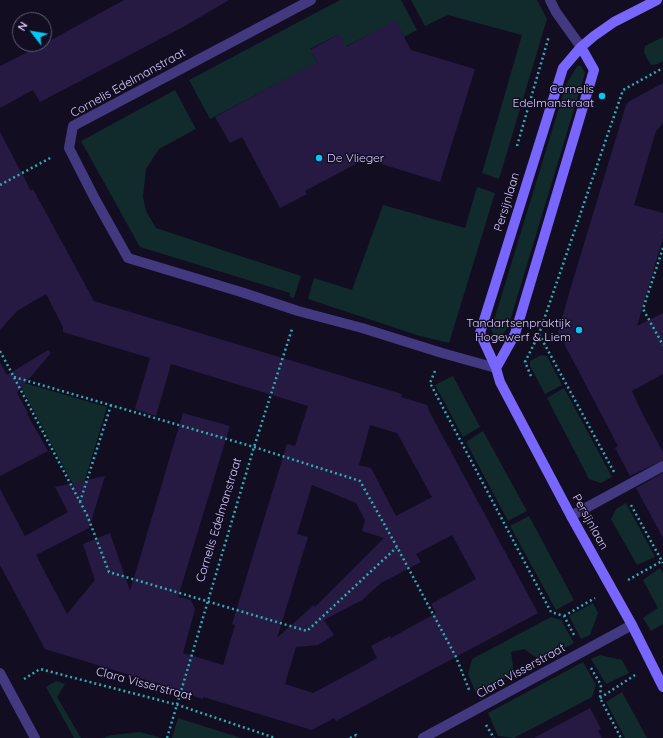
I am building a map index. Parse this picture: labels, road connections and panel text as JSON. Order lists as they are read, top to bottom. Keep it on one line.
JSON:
{"streets":{"street":["Cornelis Edelmanstraat","Persijnlaan","Clara Visserstraat"]},"crossings":[["Cornelis Edelmanstraat","Clara Visserstraat"],["Persijnlaan","Clara Visserstraat"]],"places":["Cornelis Edelmanstraat","De Vlieger","Tandartsenpraktijk Hogewerf & Liem"],"north":"top left"}
